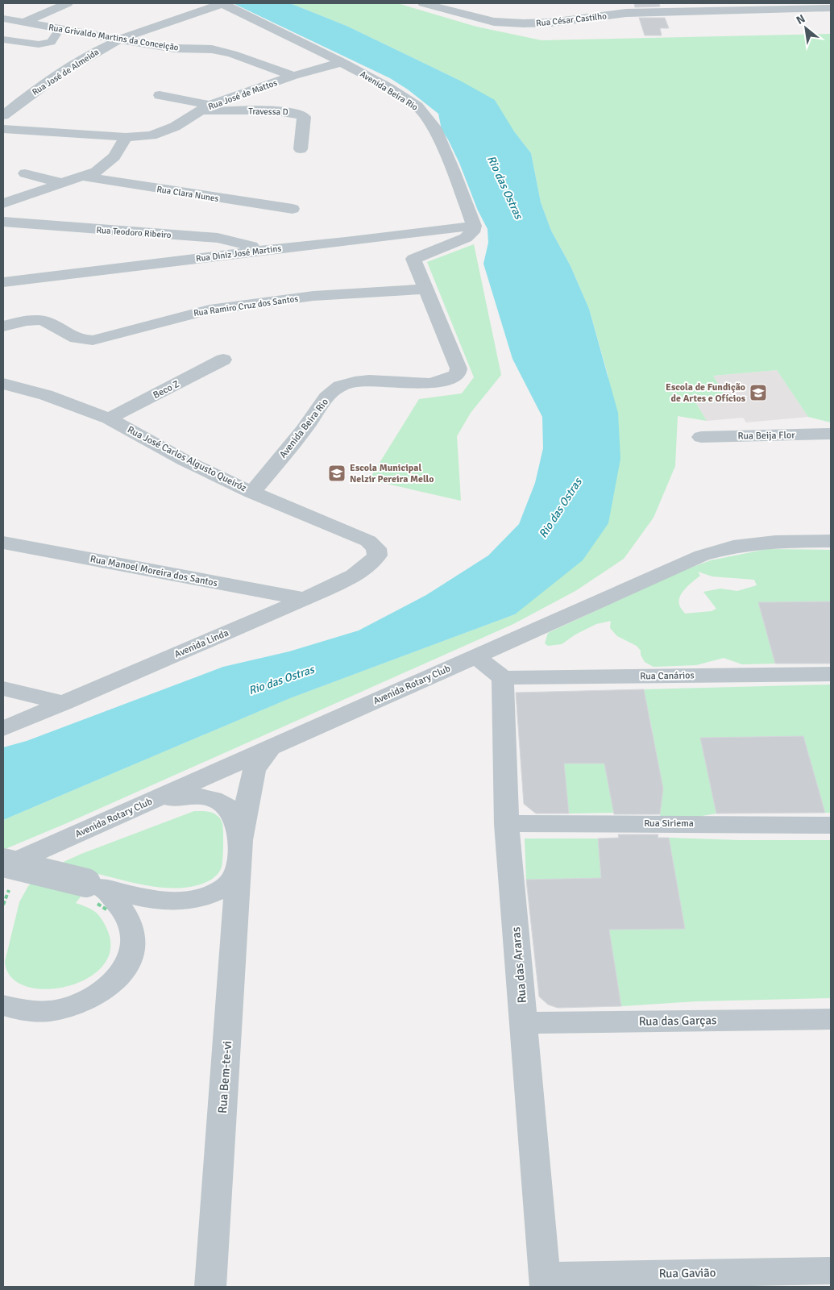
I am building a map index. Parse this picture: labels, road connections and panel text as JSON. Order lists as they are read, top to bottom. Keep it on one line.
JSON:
{"streets":{"street":["Rua César Castilho","Rua Grivaldo Martins da Conceição","Rua José de Almeida","Avenida Beira Rio","Rua José de Mattos","Travessa D","Rua Clara Nunes","Rua Teodoro Ribeiro","Rua Diniz José Martins","Rua Ramiro Cruz dos Santos","Beco Z","Rua Beija Flor","Rua José Carlos Algusto Queiróz","Rua Manoel Moreira dos Santos","Avenida Linda","Rua Canários","Avenida Rotary Club","Rua Siriema","Rua das Araras","Rua das Garças","Rua Bem-te-vi","Rua Gavião"]},"crossings":[["Rua Grivaldo Martins da Conceição","Rua José de Almeida"],["Rua Grivaldo Martins da Conceição","Rua José de Mattos"],["Rua José de Almeida","Avenida Beira Rio"],["Avenida Beira Rio","Rua José de Mattos"],["Avenida Beira Rio","Rua Diniz José Martins"],["Avenida Beira Rio","Rua Ramiro Cruz dos Santos"],["Avenida Beira Rio","Rua José Carlos Algusto Queiróz"],["Rua José de Mattos","Travessa D"],["Rua Teodoro Ribeiro","Rua Diniz José Martins"],["Beco Z","Rua José Carlos Algusto Queiróz"],["Rua José Carlos Algusto Queiróz","Avenida Linda"],["Rua Manoel Moreira dos Santos","Avenida Linda"],["Rua Canários","Rua das Araras"],["Rua Siriema","Rua das Araras"],["Rua das Araras","Rua das Garças"],["Rua das Araras","Rua Gavião"]],"water":["Rio das Ostras"],"places":{"school or university":["Escola de Fundição de Artes e Ofícios","Escola Municipal Nelzir Pereira Mello"]},"north":"top left"}
